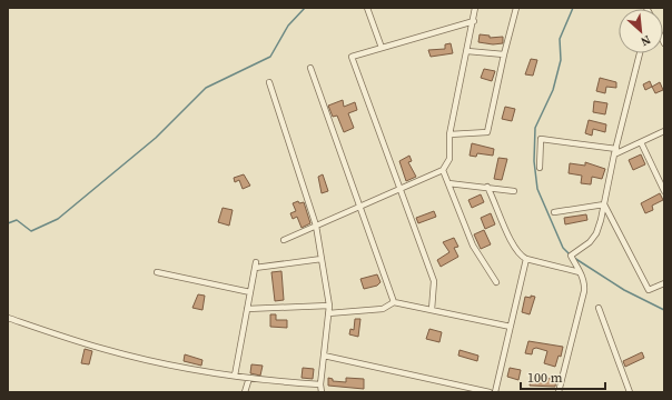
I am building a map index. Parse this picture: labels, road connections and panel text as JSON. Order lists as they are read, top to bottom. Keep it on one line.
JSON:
{"scale_bar":"100 m","north":"bottom right"}
